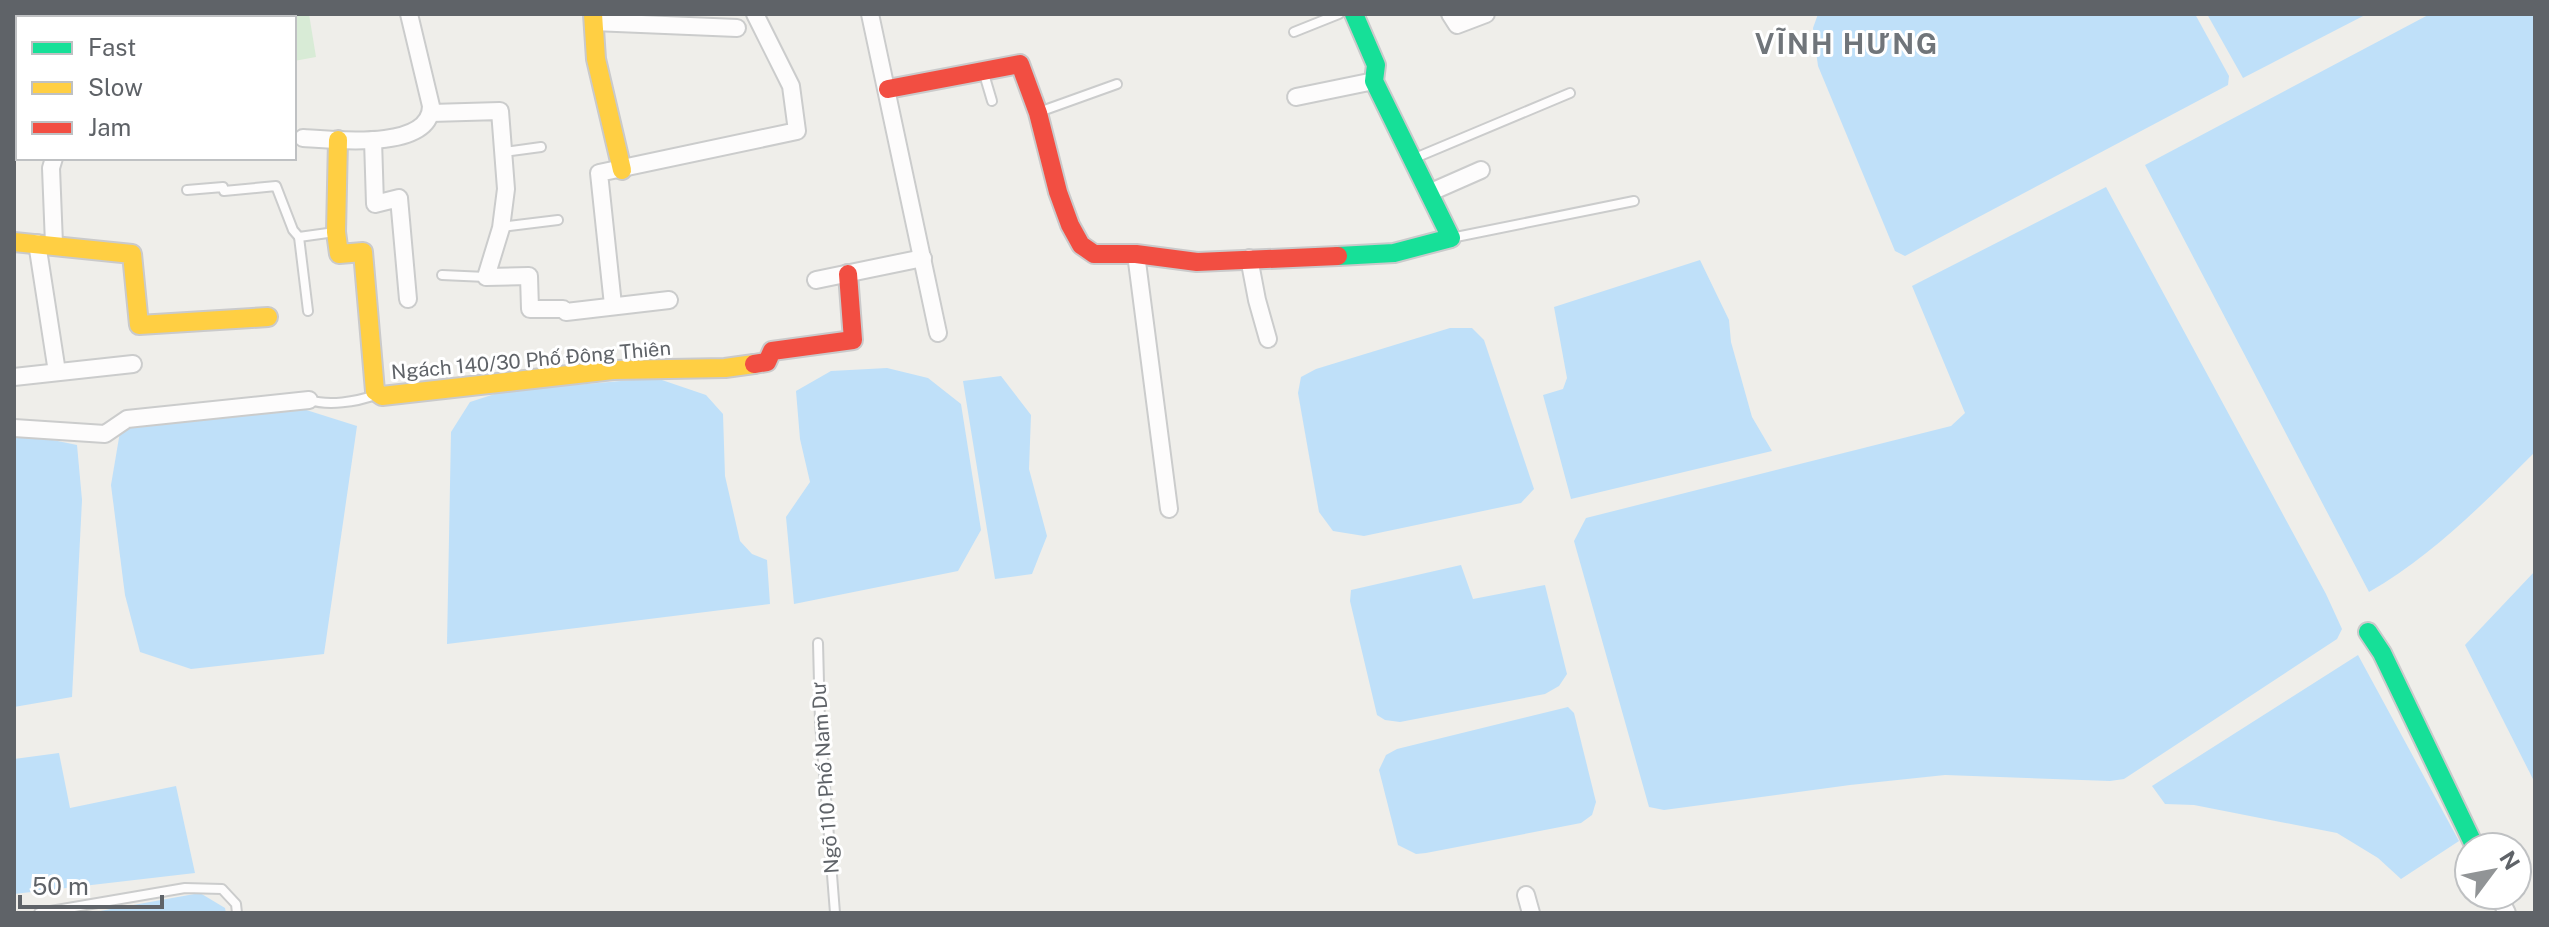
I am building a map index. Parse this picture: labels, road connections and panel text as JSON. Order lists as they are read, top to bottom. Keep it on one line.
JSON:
{"streets":{"street":["Ngách 140/30 Phố Đông Thiên"],"lane":["Ngõ 110 Phố Nam Dư"]},"districts":["VĨNH HƯNG"],"legend":["Fast","Slow","Jam"],"scale_bar":"50 m","north":"top right"}
